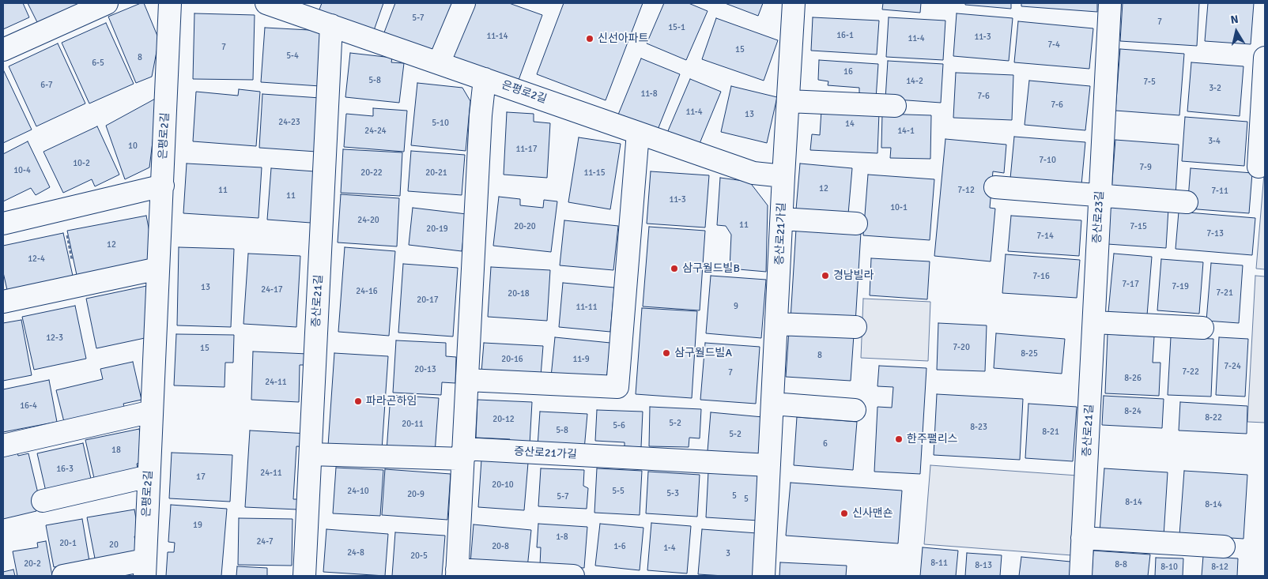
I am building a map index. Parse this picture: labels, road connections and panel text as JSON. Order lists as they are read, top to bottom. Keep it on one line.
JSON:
{"streets":{"street":["은평로2길","증산로23길","증산로21가길","증산로21길"]},"crossings":[["은평로2길","증산로21가길"],["은평로2길","증산로21길"],["증산로23길","증산로21길"],["증산로21가길","증산로21길"]],"places":["신선아파트","삼구월드빌B","경남빌라","삼구월드빌A","파라곤하임","한주팰리스","신사맨숀"],"house_numbers":["5-7","7","15-1","16-1","11-14","11-3","11-4","7-4","7","15","5-4","8","6-5","16","5-8","14-2","7-5","6-7","3-2","11-8","7-6","7-6","11-4","13","24-23","5-10","14","24-24","14-1","3-4","10","11-17","7-10","10-2","7-9","10-4","20-22","20-21","11-15","12","11","7-12","7-11","11","11-3","10-1","24-20","11","20-20","7-15","20-19","7-13","7-14","12","12-4","7-16","7-17","7-19","13","24-17","24-16","7-21","20-18","20-17","9","11-11","12-3","7-20","15","8-25","8","20-16","11-9","7-24","20-13","7-22","7","8-26","24-11","16-4","8-24","8-22","20-12","5-2","20-11","5-6","8-23","5-8","8-21","5-2","6","18","16-3","24-11","17","20-10","24-10","5-5","5-3","20-9","5","5-7","5","8-14","8-14","19","1-8","24-7","20-1","20","20-8","1-6","1-4","24-8","3","20-5","8-11","20-2","8-8","8-13","8-10","8-12"],"north":"top"}
